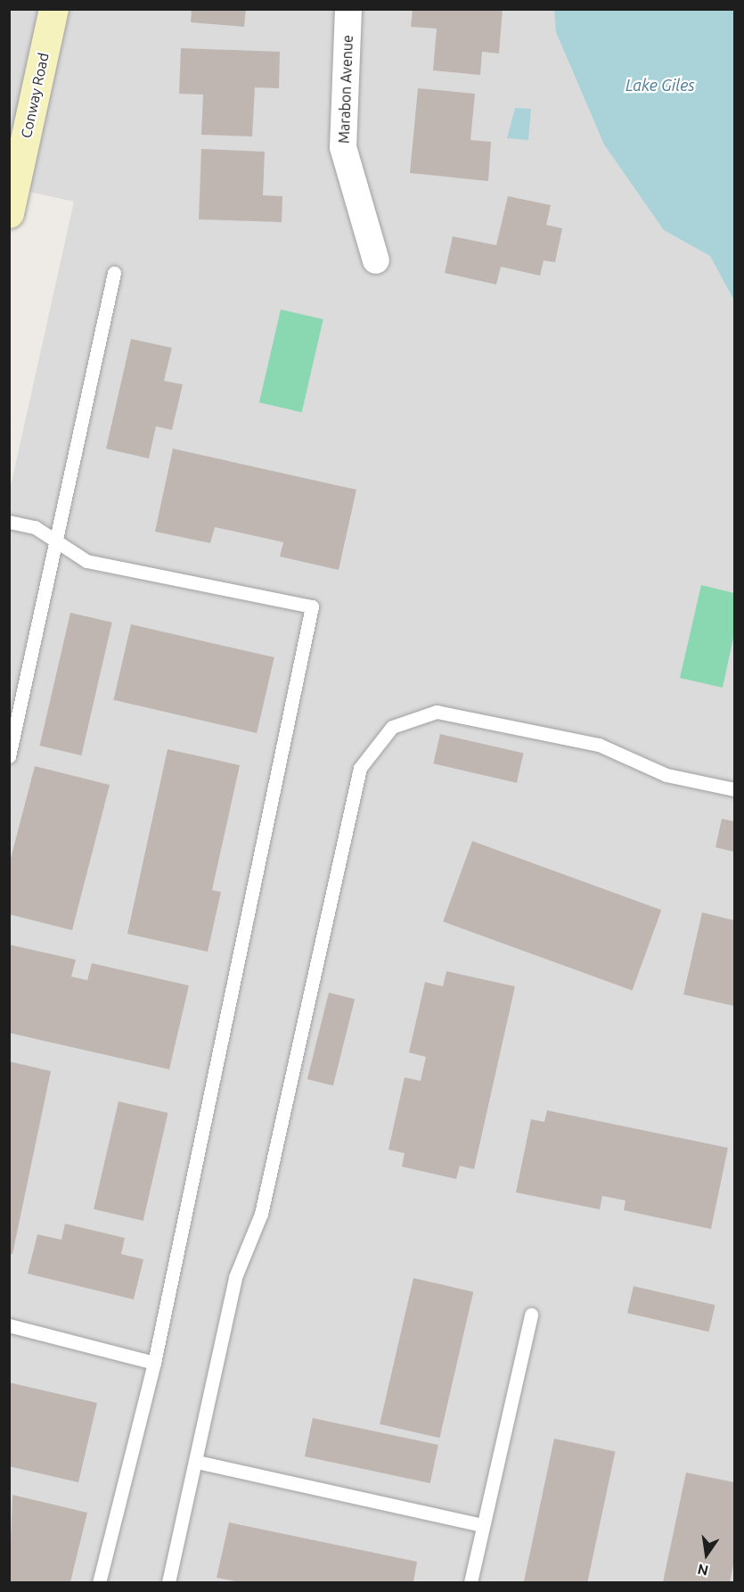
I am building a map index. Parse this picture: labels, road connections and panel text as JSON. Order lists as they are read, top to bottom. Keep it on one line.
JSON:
{"streets":{"main road":["Conway Road"],"street":["Marabon Avenue"]},"water":["Lake Giles"],"north":"bottom"}
